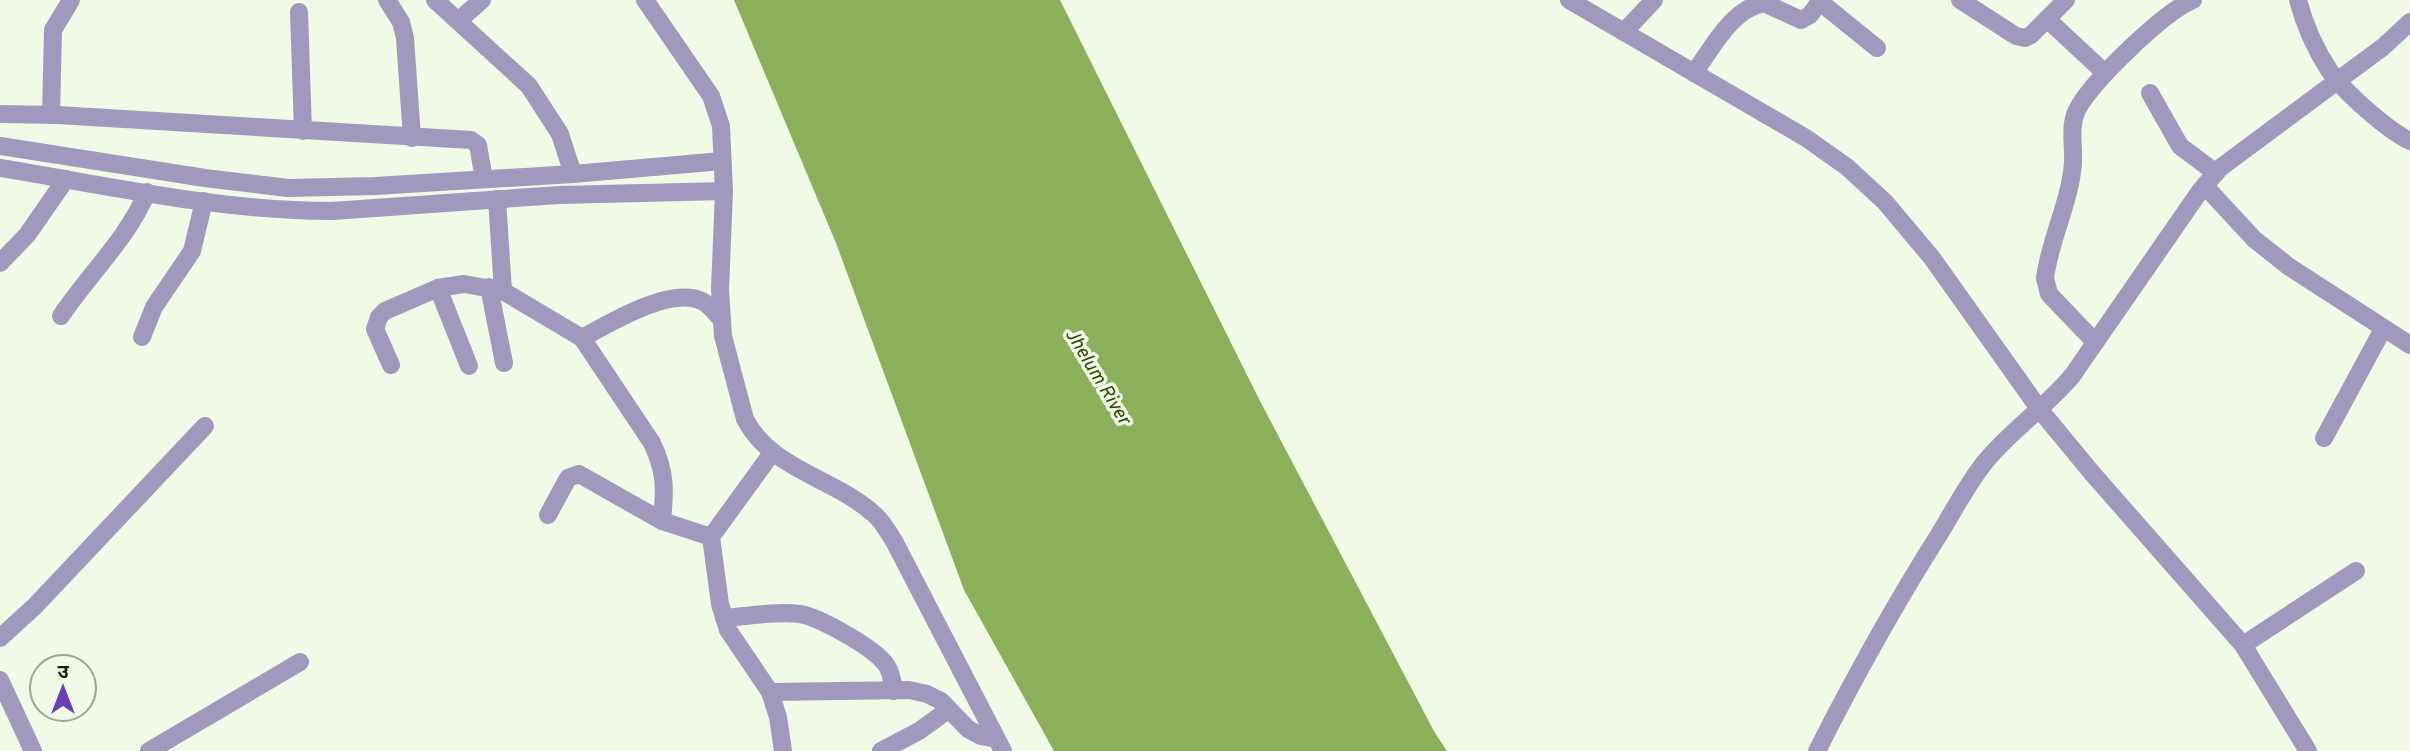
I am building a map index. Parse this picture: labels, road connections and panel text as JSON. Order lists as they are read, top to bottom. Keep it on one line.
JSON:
{"water":["Jhelum River"],"north":"top"}
